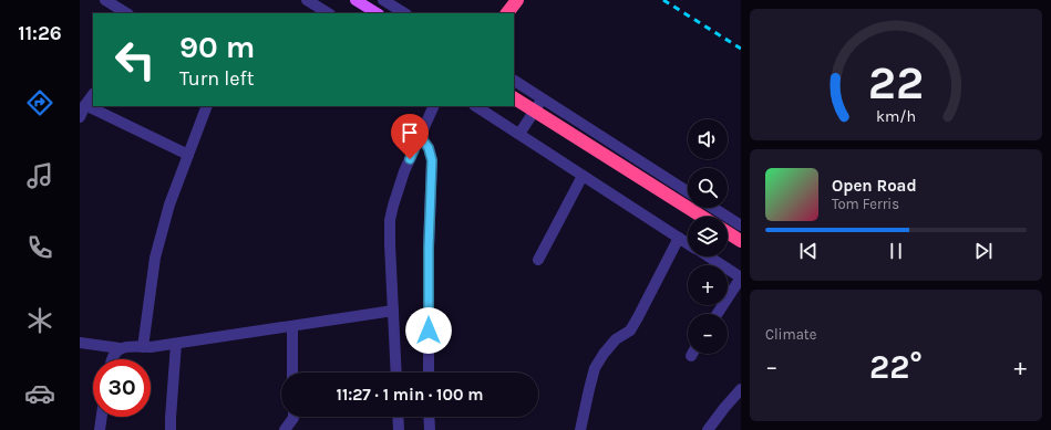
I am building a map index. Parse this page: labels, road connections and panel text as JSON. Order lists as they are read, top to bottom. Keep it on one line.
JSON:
{"page":{"tabs":"11:26","turn":["90 m","Turn left"],"map_buttons":["+","−"],"song":["Open Road","Tom Ferris"],"tile":"Climate","heat":["−","22°","+"],"limit":"30","trip":"11:27 · 1 min · 100 m","gauge":["22","km/h"]}}
